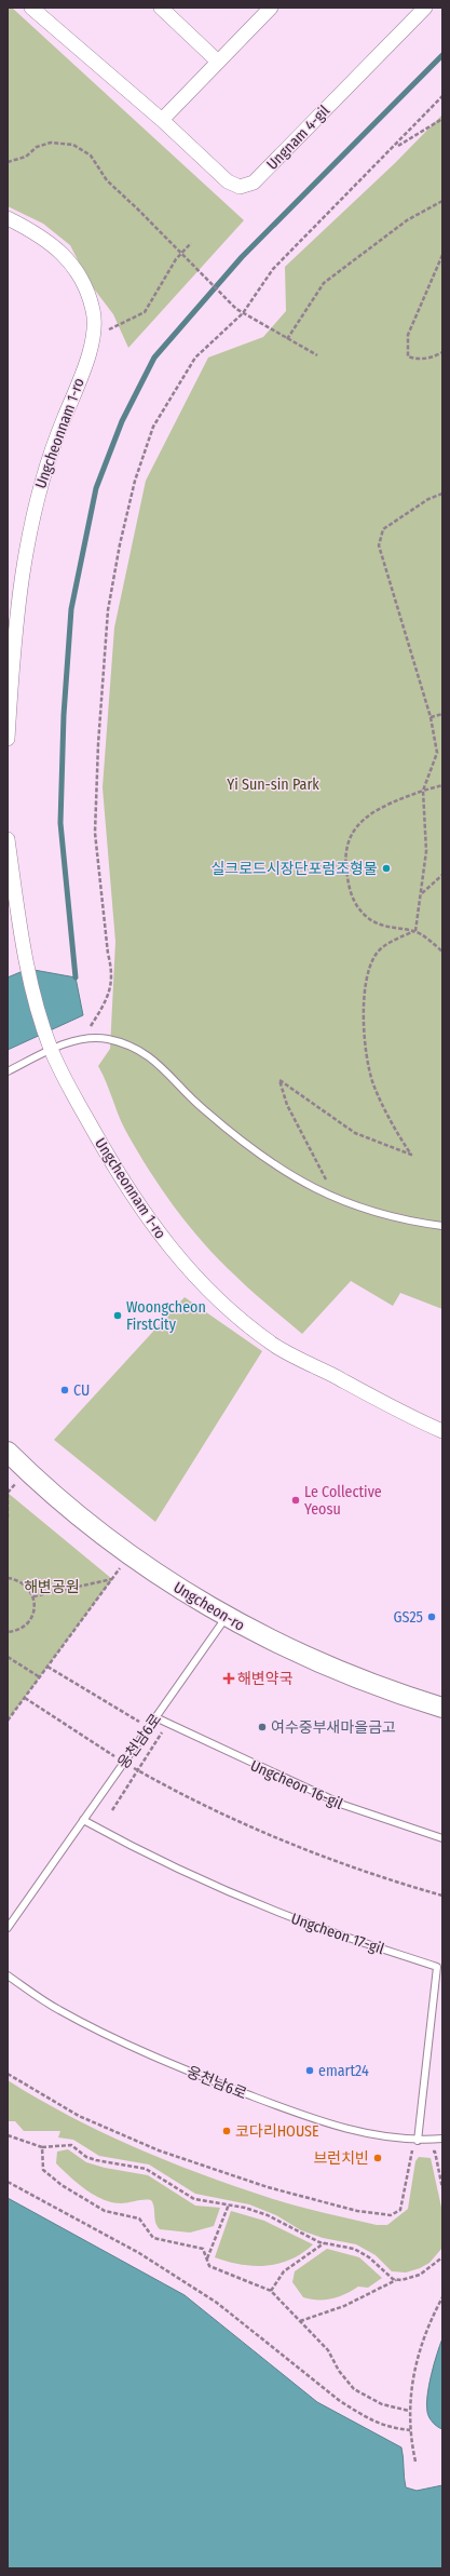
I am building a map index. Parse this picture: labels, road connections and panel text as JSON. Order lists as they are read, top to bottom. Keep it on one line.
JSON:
{"streets":{"street":["Ungnam 4-gil","Ungcheonnam 1-ro","Ungcheon-ro"],"lane":["웅천남6로","Ungcheon 16-gil","Ungcheon 17-gil"]},"crossings":[["Ungcheon-ro","웅천남6로"],["웅천남6로","Ungcheon 16-gil"],["웅천남6로","Ungcheon 17-gil"]],"parks":["Yi Sun-sin Park","해변공원"],"places":{"other":["실크로드시장단포럼조형물","Woongcheon FirstCity","CU","Le Collective Yeosu","GS25","여수중부새마을금고","emart24","코다리HOUSE","브런치빈"],"health":["해변약국"]}}
